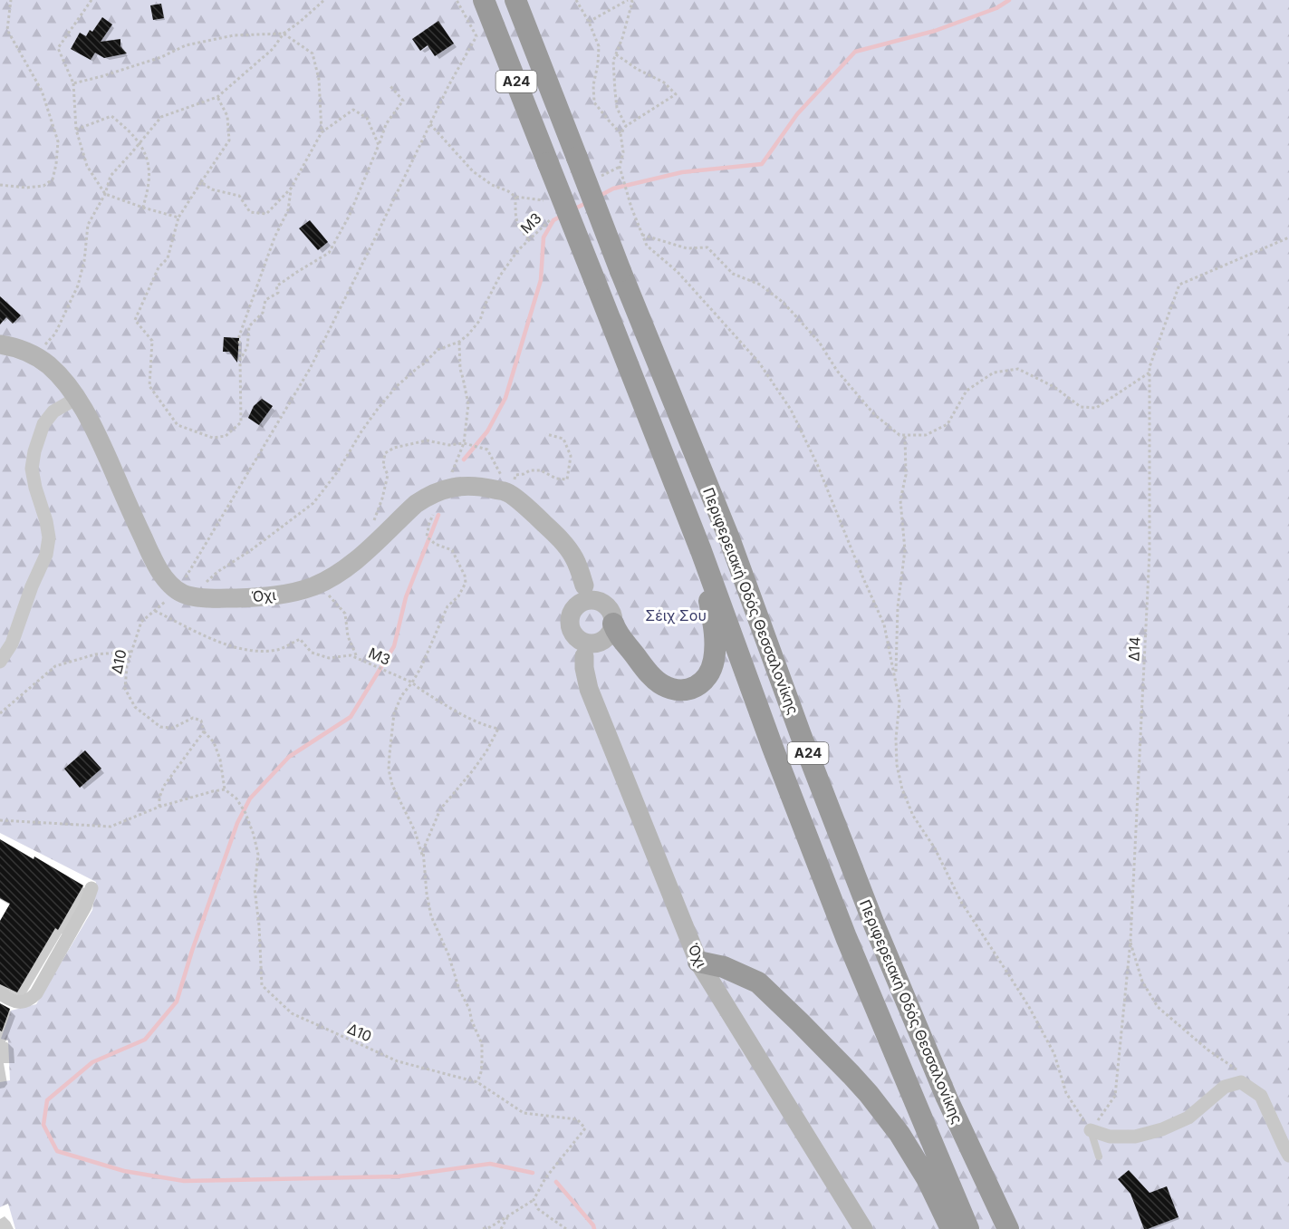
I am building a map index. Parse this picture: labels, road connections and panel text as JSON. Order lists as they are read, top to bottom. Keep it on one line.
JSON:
{"streets":{"highway":["Α24","Περιφερειακή Οδός Θεσσαλονίκης"],"main road":["Όχι"],"path":["Μ3","Δ14","Δ10"]},"crossings":[["Μ3","Δ10"],["Όχι","Δ10"]],"parks":["Σέιχ Σου"]}
